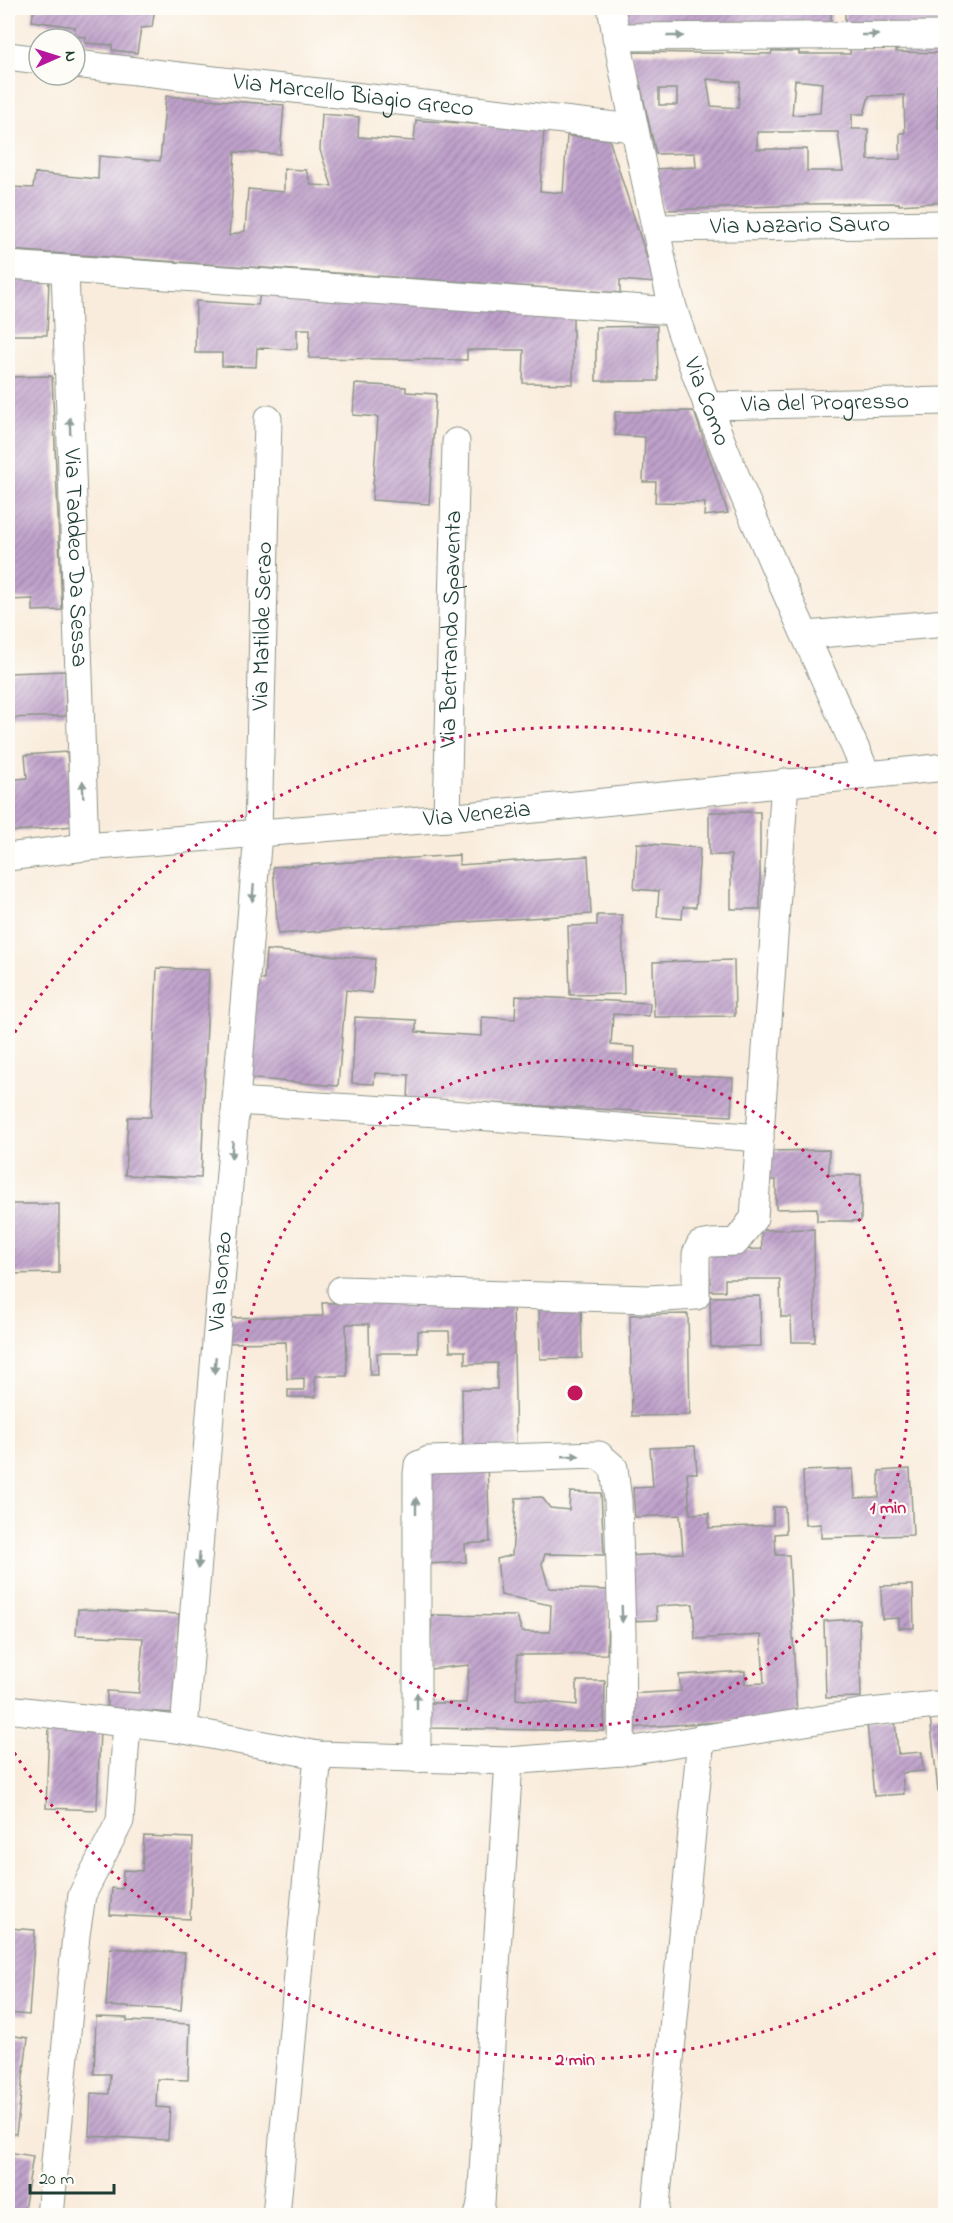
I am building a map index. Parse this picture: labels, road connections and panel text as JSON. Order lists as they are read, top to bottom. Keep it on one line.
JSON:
{"streets":{"street":["Via Marcello Biagio Greco","Via Nazario Sauro","Via Como","Via del Progresso","Via Taddeo Da Sessa","Via Matilde Serao","Via Bertrando Spaventa","Via Venezia","Via Isonzo"]},"crossings":[["Via Marcello Biagio Greco","Via Como"],["Via Nazario Sauro","Via Como"],["Via Como","Via del Progresso"],["Via Como","Via Venezia"],["Via Taddeo Da Sessa","Via Venezia"],["Via Matilde Serao","Via Venezia"],["Via Matilde Serao","Via Isonzo"],["Via Bertrando Spaventa","Via Venezia"],["Via Venezia","Via Isonzo"]],"one_way":["Via Taddeo Da Sessa","Via Isonzo"],"scale_bar":"20 m","north":"right","rings":["1 min","2 min"]}
